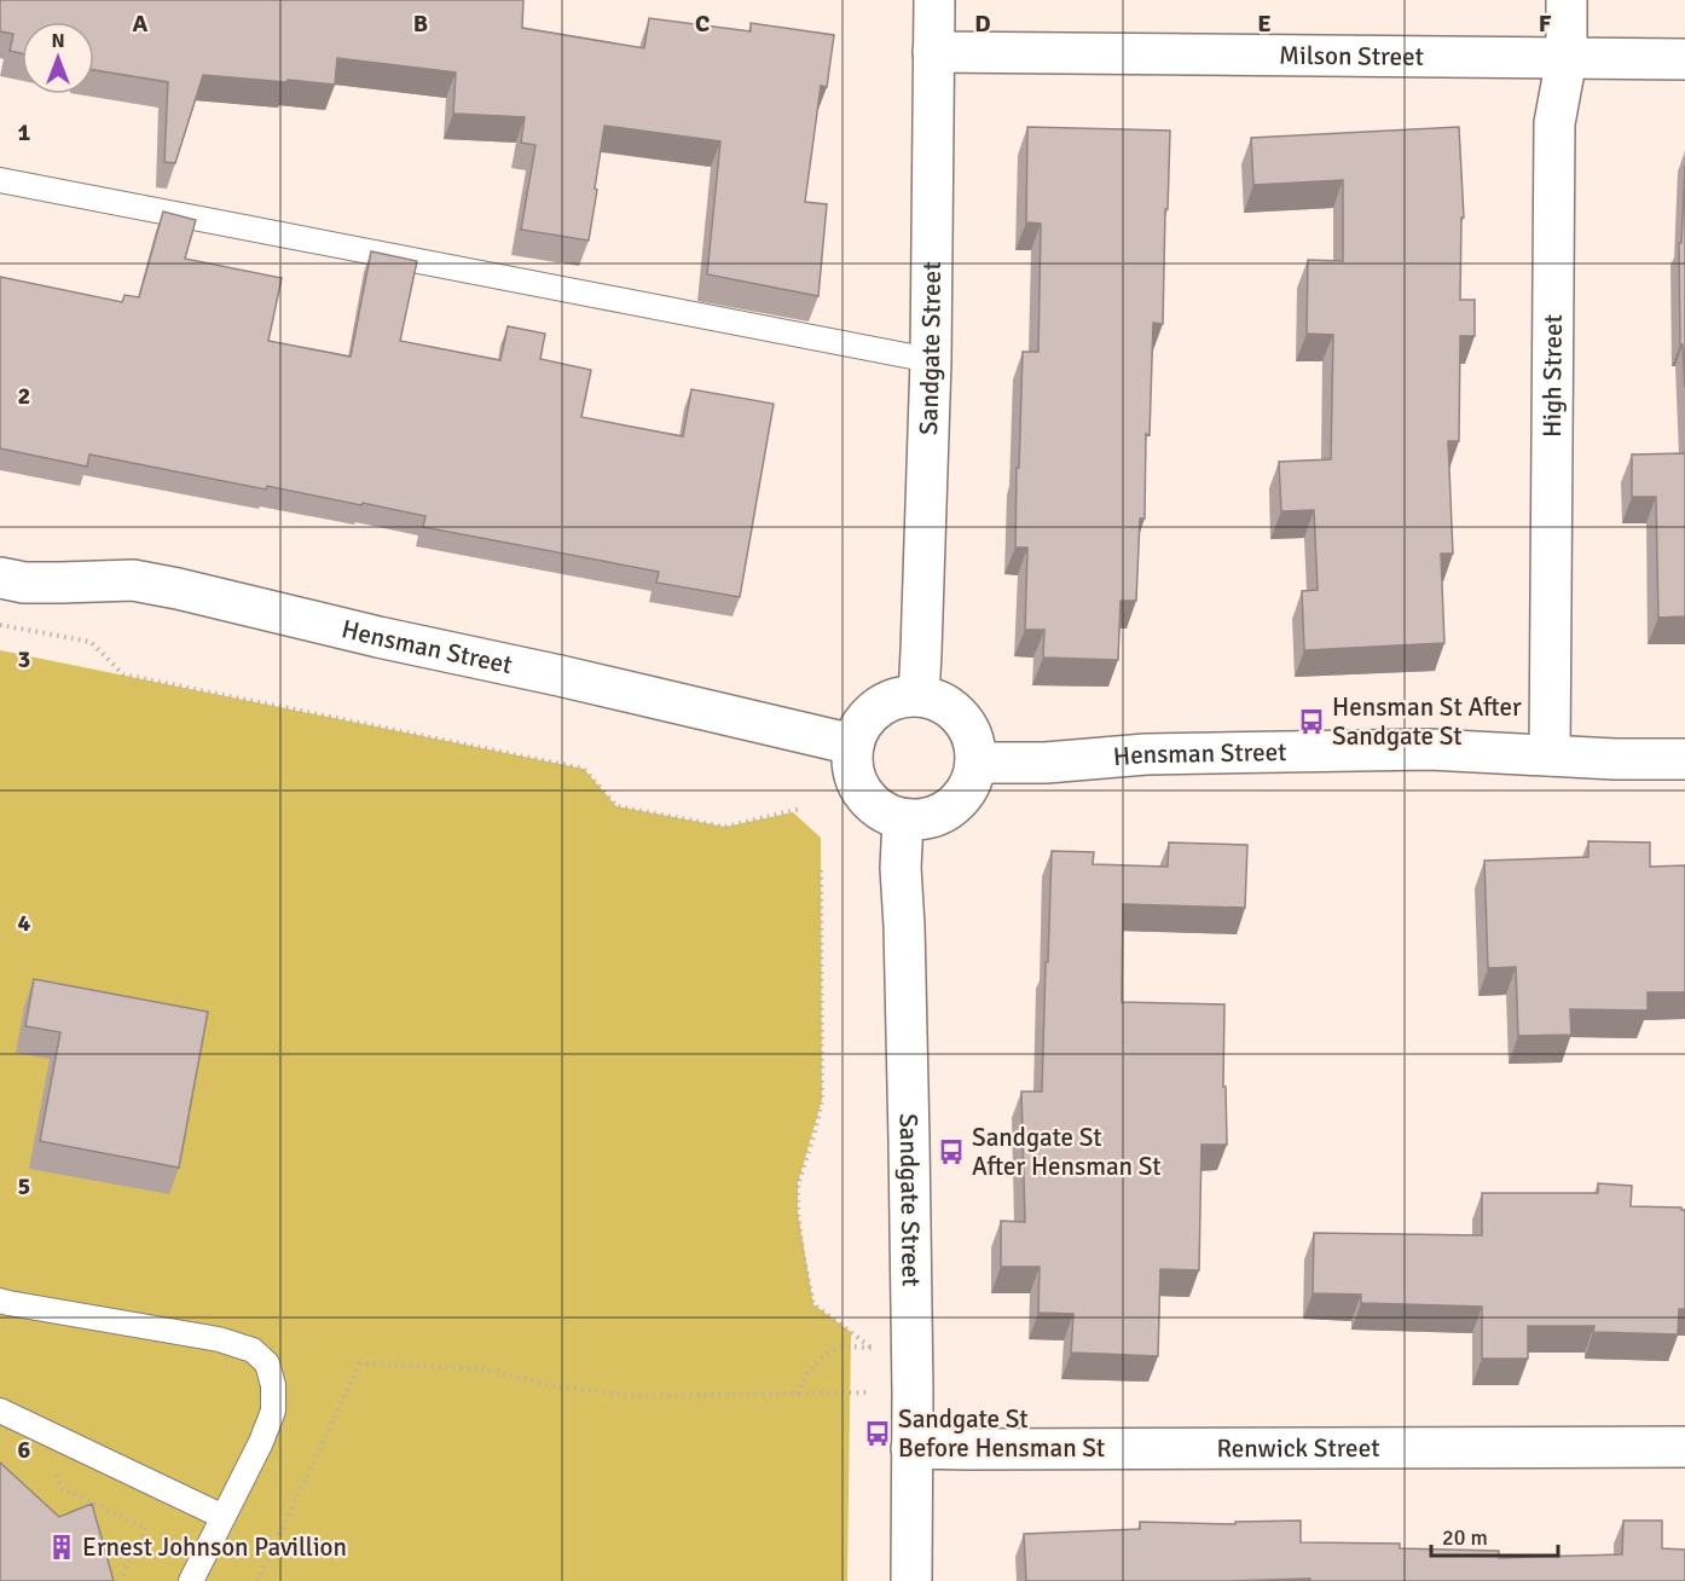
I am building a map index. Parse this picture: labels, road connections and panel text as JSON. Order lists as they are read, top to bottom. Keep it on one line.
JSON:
{"streets":{"street":["Milson Street","Sandgate Street","High Street","Hensman Street","Renwick Street"]},"crossings":[["Milson Street","Sandgate Street"],["Milson Street","High Street"],["Sandgate Street","Hensman Street"],["Sandgate Street","Renwick Street"],["High Street","Hensman Street"]],"places":{"bus stop":["Hensman St After Sandgate St","Sandgate St After Hensman St","Sandgate St Before Hensman St"],"building":["Ernest Johnson Pavillion"]},"scale_bar":"20 m","north":"top","grid":{"columns":["A","B","C","D","E","F"],"rows":["1","2","3","4","5","6"]}}
